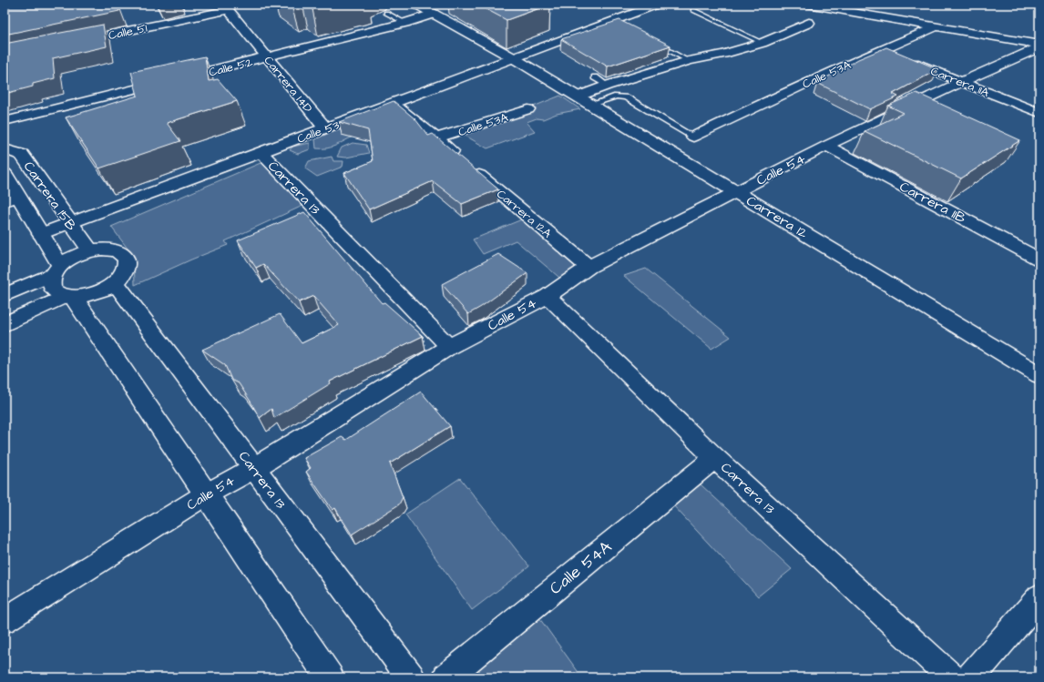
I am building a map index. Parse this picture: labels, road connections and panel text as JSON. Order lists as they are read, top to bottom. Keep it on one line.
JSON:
{"streets":{"street":["Calle 51","Calle 52","Calle 53A","Carrera 11A","Carrera 14D","Calle 53","Calle 54","Carrera 13","Carrera 15B","Carrera 11B","Carrera 12A","Carrera 12","Calle 54A"]},"crossings":[["Calle 51","Carrera 14D"],["Calle 52","Carrera 14D"],["Calle 52","Carrera 12"],["Calle 53A","Carrera 11A"],["Calle 53A","Carrera 12A"],["Carrera 11A","Calle 54"],["Carrera 14D","Calle 53"],["Calle 53","Carrera 13"],["Calle 53","Carrera 15B"],["Calle 53","Carrera 12A"],["Calle 53","Carrera 12"],["Calle 54","Carrera 13"],["Calle 54","Carrera 11B"],["Calle 54","Carrera 12A"],["Calle 54","Carrera 12"],["Carrera 13","Calle 54A"]]}
